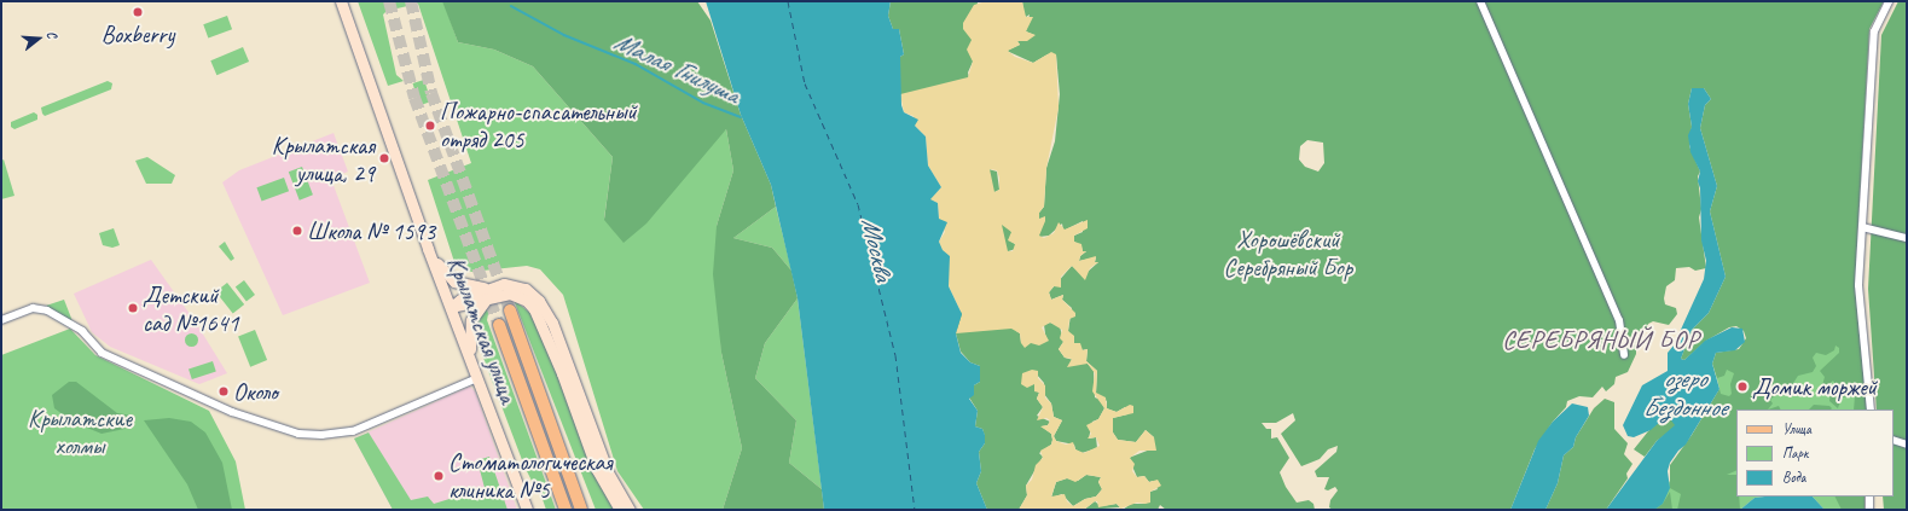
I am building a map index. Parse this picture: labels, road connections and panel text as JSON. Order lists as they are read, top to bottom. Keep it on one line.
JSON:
{"streets":{"main road":["Крылатская улица"]},"districts":["СЕРЕБРЯНЫЙ БОР"],"water":["Малая Гнилуша","Москва","озеро Бездонное"],"parks":["Хорошёвский Серебряный Бор","Крылатские холмы"],"places":["Boxberry","Пожарно-спасательный отряд 205","Крылатская улица, 29","Школа № 1593","Детский сад №1641","Домик моржей","Около","Стоматологическая клиника №5"],"legend":["Улица","Парк","Вода"],"north":"right"}
